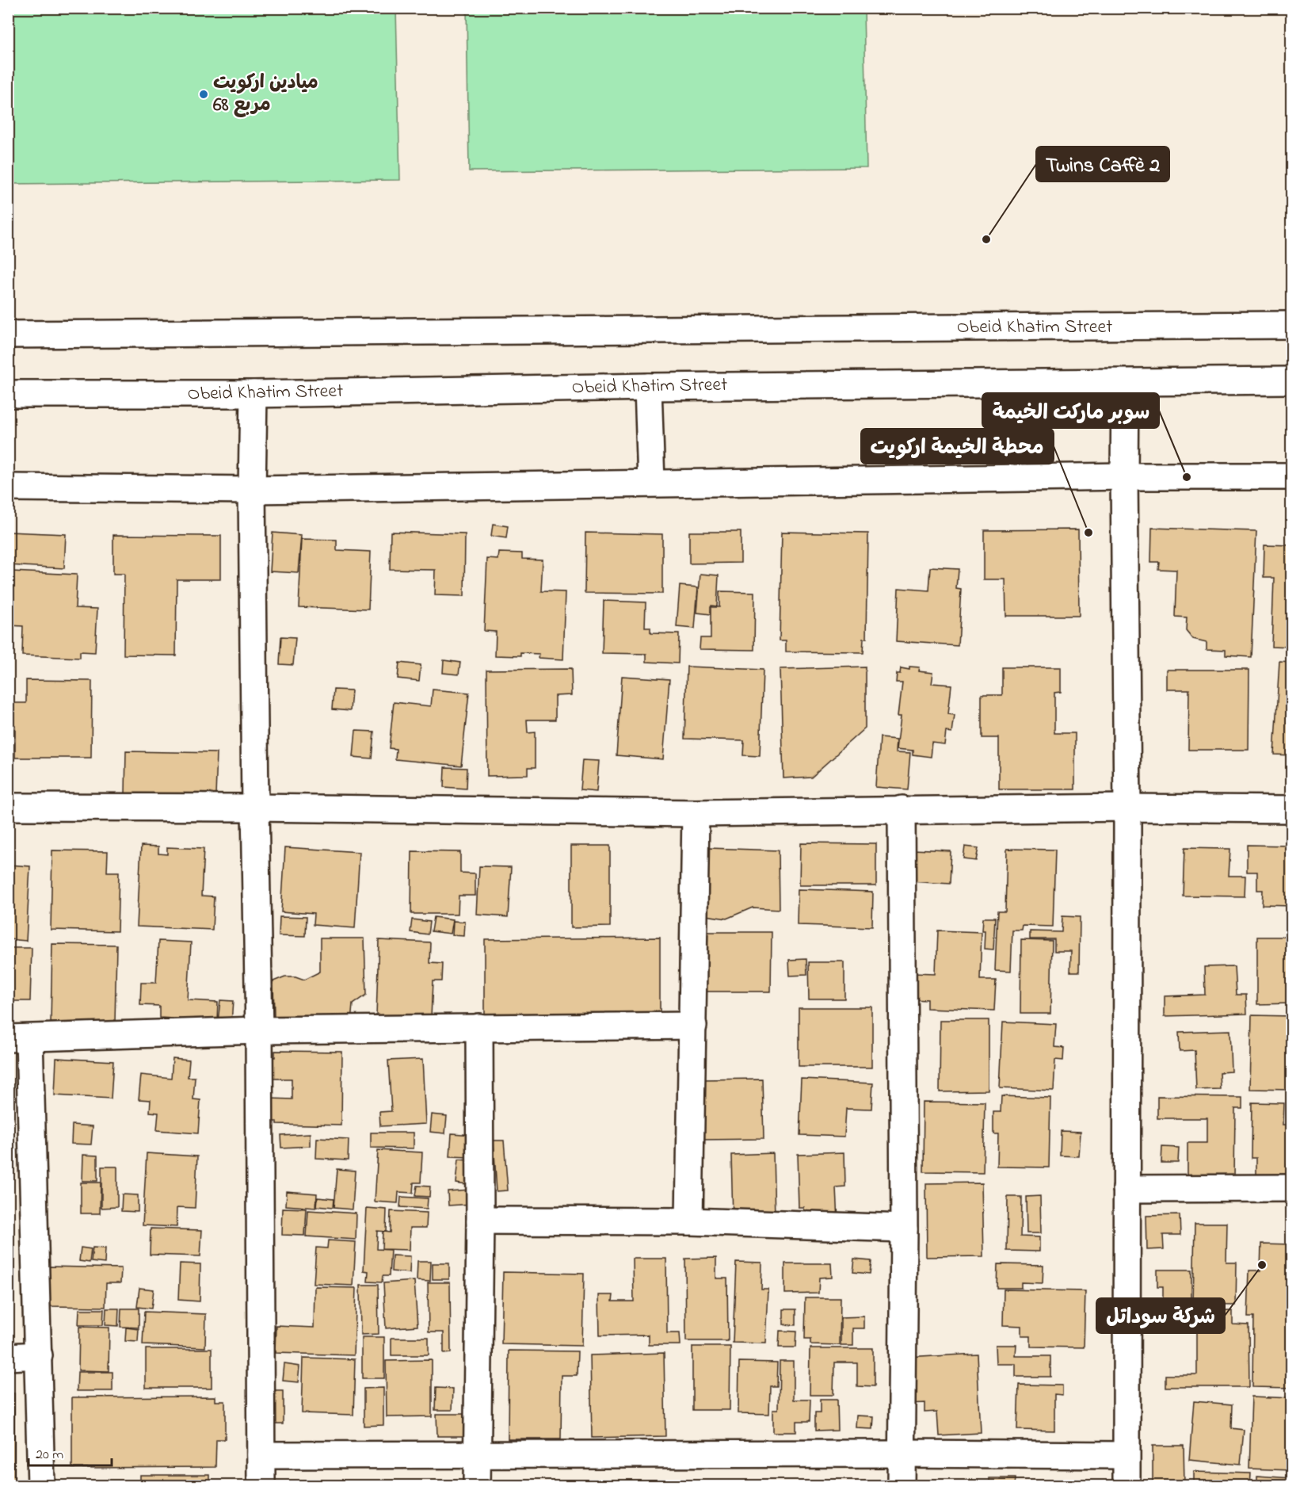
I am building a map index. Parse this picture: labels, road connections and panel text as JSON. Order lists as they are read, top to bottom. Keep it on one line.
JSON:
{"streets":{"street":["Obeid Khatim Street"]},"places":["ميادين اركويت مربع 68","Twins Caffè 2","سوبر ماركت الخيمة","محطة الخيمة اركويت","شركة سوداتل"],"scale_bar":"20 m"}
